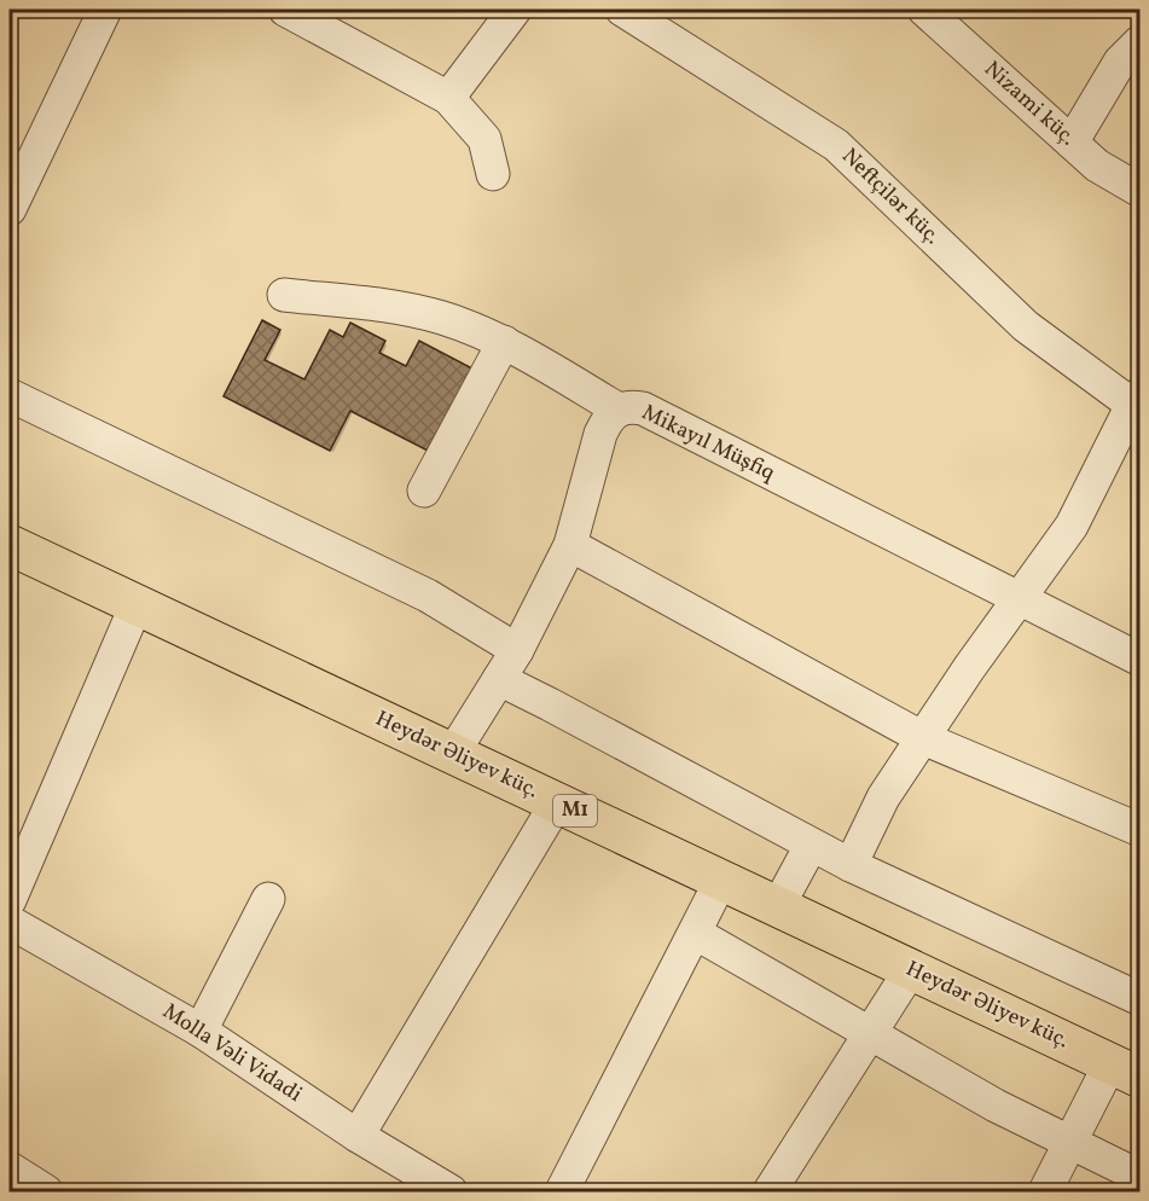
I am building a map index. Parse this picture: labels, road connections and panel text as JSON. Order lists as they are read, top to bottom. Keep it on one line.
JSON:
{"streets":{"main road":["Heydər Əliyev küç.","M1"],"street":["Nizami küç.","Neftçilər küç.","Mikayıl Müşfiq","Molla Vəli Vidadi"]},"crossings":[["Mikayıl Müşfiq","Heydər Əliyev küç."]]}
